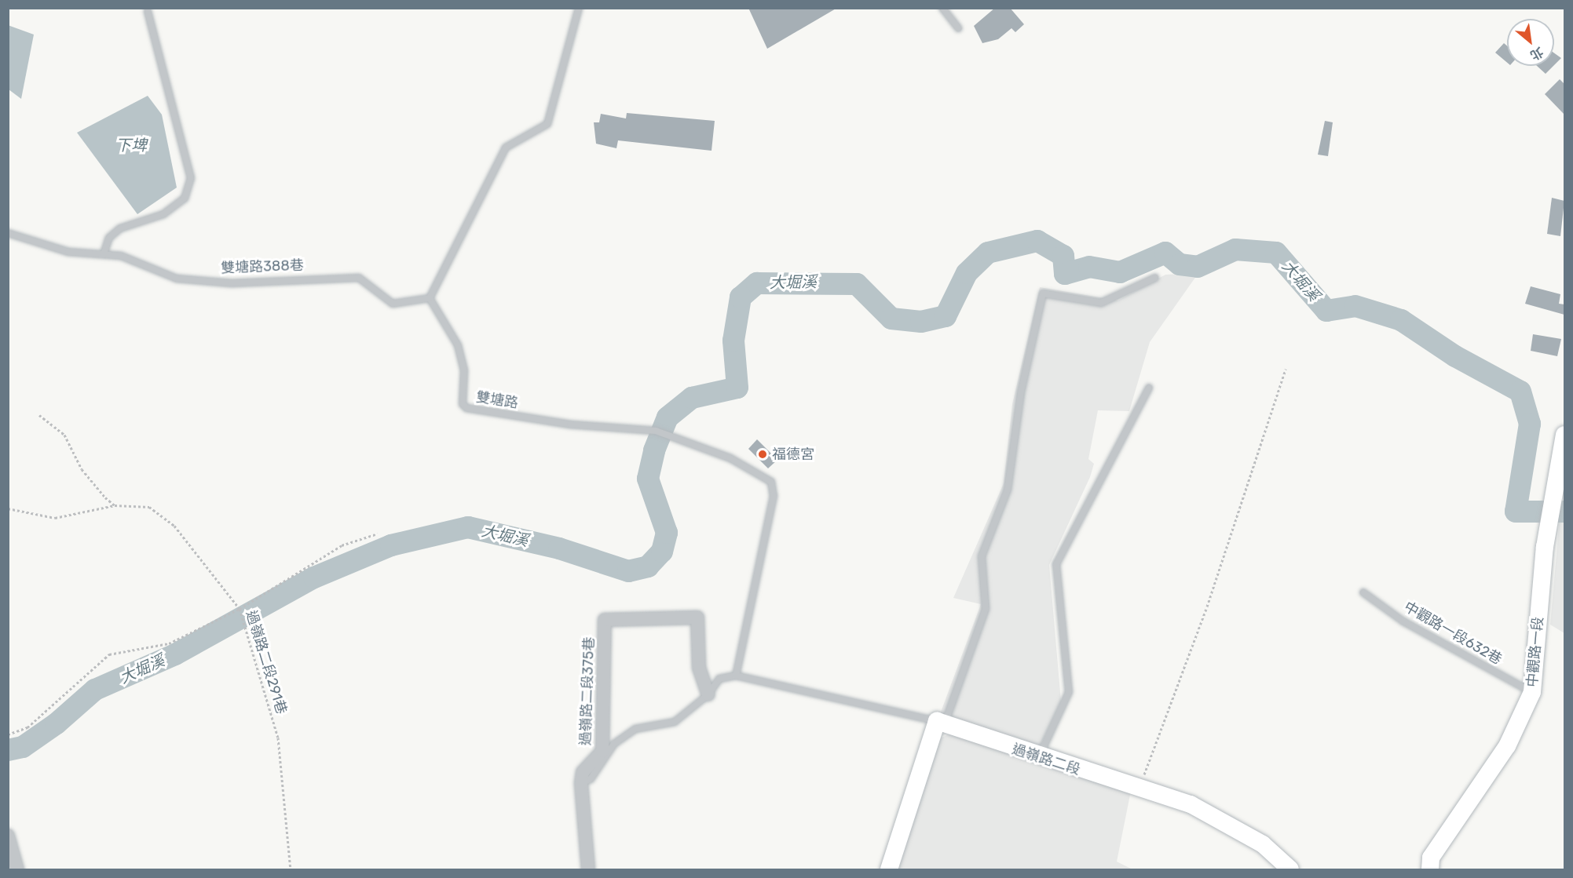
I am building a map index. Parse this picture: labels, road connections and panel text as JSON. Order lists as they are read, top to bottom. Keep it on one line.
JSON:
{"streets":{"street":["中觀路一段","過嶺路二段375巷","過嶺路二段"],"lane":["雙塘路388巷","雙塘路","中觀路一段632巷"],"path":["過嶺路二段291巷"]},"crossings":[["雙塘路388巷","雙塘路"],["中觀路一段632巷","中觀路一段"]],"water":["下埤","大堀溪"],"places":["福德宮"],"north":"bottom right"}
